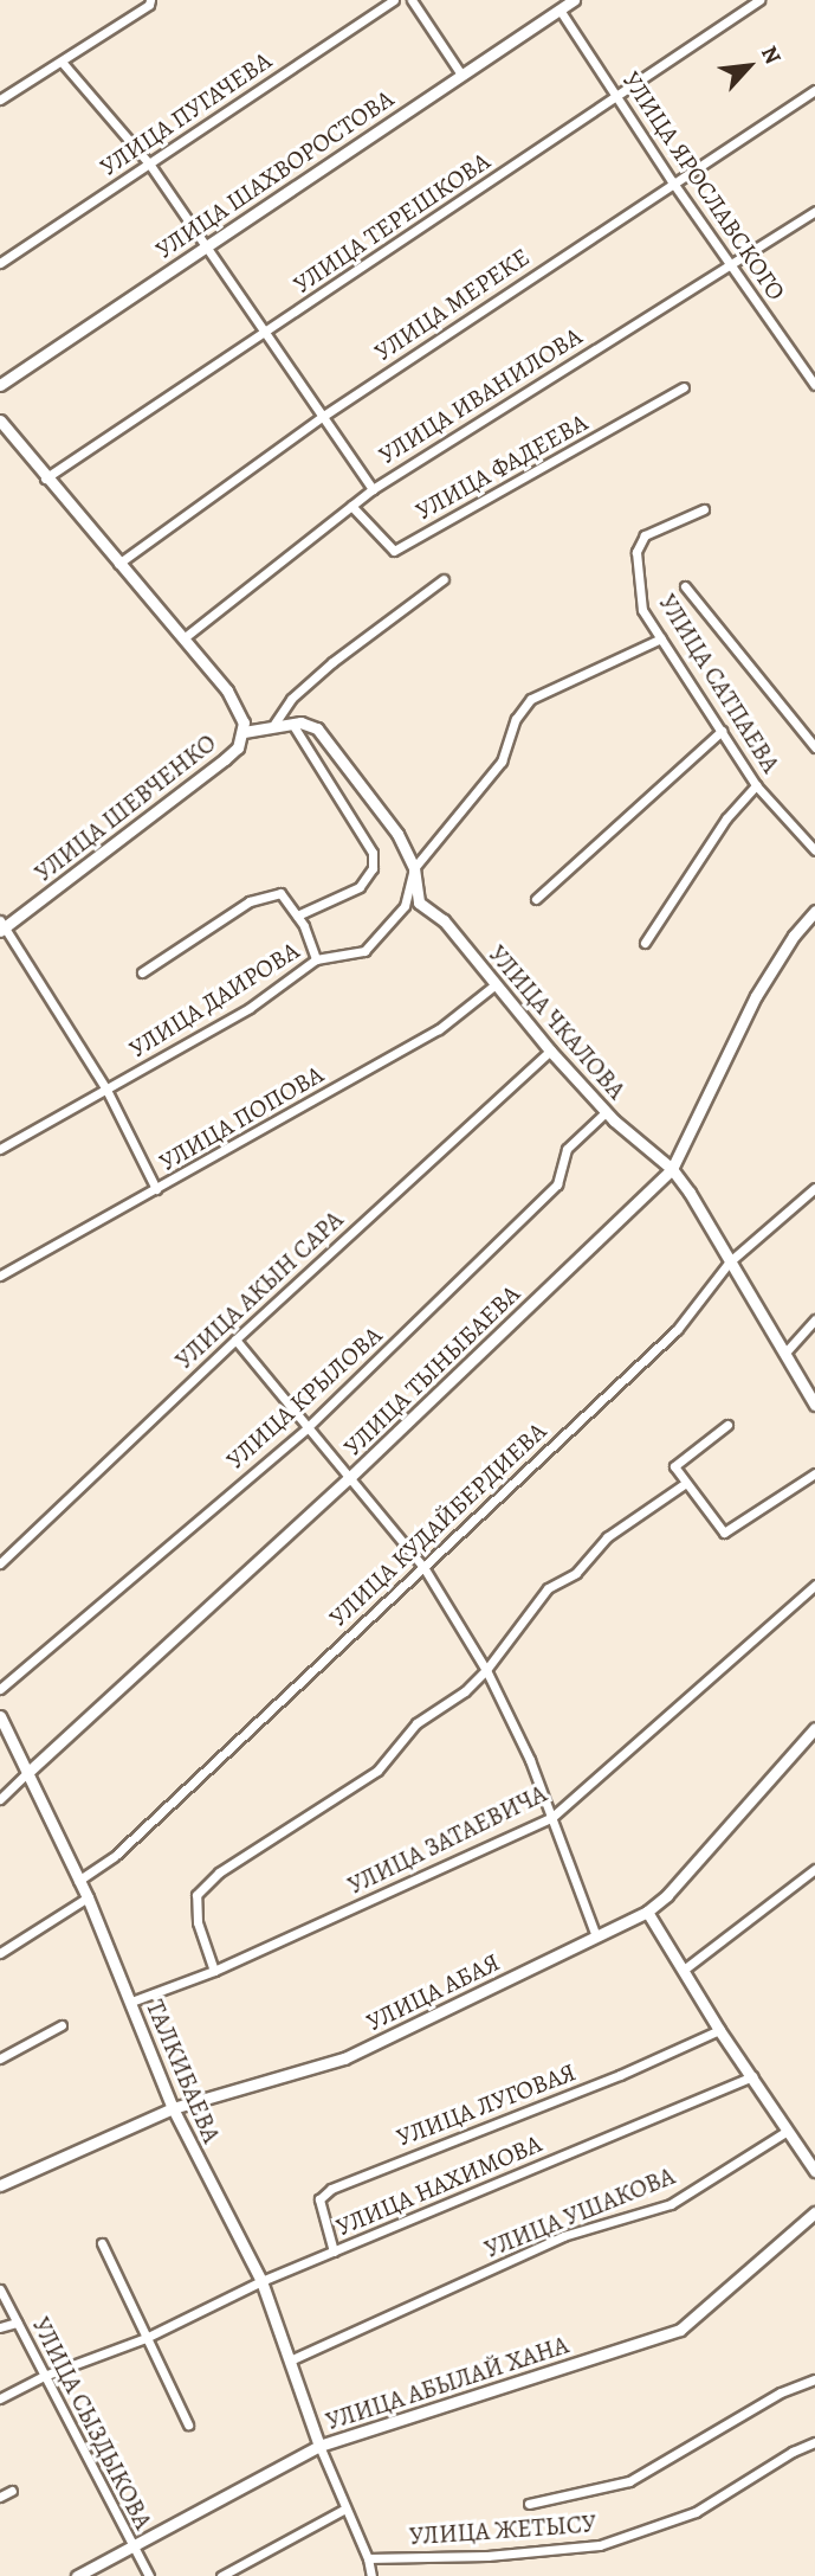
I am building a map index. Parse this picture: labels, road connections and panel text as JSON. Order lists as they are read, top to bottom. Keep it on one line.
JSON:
{"streets":{"street":["УЛИЦА ПУГАЧЕВА","УЛИЦА ШАХВОРОСТОВА","УЛИЦА ЯРОСЛАВСКОГО","УЛИЦА ТЕРЕШКОВА","УЛИЦА МЕРЕКЕ","УЛИЦА ИВАНИЛОВА","УЛИЦА ФАДЕЕВА","УЛИЦА САТПАЕВА","УЛИЦА ШЕВЧЕНКО","УЛИЦА ДАИРОВА","УЛИЦА ЧКАЛОВА","УЛИЦА ПОПОВА","УЛИЦА АКЫН САРА","УЛИЦА ТЫНЫБАЕВА","УЛИЦА КРЫЛОВА","УЛИЦА КУДАЙБЕРДИЕВА","УЛИЦА ЗАТАЕВИЧА","УЛИЦА АБАЯ","ТАЛКИБАЕВА","УЛИЦА ЛУГОВАЯ","УЛИЦА НАХИМОВА","УЛИЦА УШАКОВА","УЛИЦА АБЫЛАЙ ХАНА","УЛИЦА СЫЗДЫКОВА","УЛИЦА ЖЕТЫСУ"]},"crossings":[["УЛИЦА ШАХВОРОСТОВА","УЛИЦА ЯРОСЛАВСКОГО"],["УЛИЦА ЯРОСЛАВСКОГО","УЛИЦА ТЕРЕШКОВА"],["УЛИЦА ЯРОСЛАВСКОГО","УЛИЦА МЕРЕКЕ"],["УЛИЦА ЯРОСЛАВСКОГО","УЛИЦА ИВАНИЛОВА"],["УЛИЦА ИВАНИЛОВА","УЛИЦА ФАДЕЕВА"],["УЛИЦА САТПАЕВА","УЛИЦА ДАИРОВА"],["УЛИЦА ДАИРОВА","УЛИЦА ЧКАЛОВА"],["УЛИЦА ЧКАЛОВА","УЛИЦА ПОПОВА"],["УЛИЦА ЧКАЛОВА","УЛИЦА АКЫН САРА"],["УЛИЦА ЧКАЛОВА","УЛИЦА ТЫНЫБАЕВА"],["УЛИЦА ЧКАЛОВА","УЛИЦА КРЫЛОВА"],["УЛИЦА ЧКАЛОВА","УЛИЦА КУДАЙБЕРДИЕВА"],["УЛИЦА ТЫНЫБАЕВА","ТАЛКИБАЕВА"],["УЛИЦА КУДАЙБЕРДИЕВА","ТАЛКИБАЕВА"],["УЛИЦА ЗАТАЕВИЧА","ТАЛКИБАЕВА"],["УЛИЦА АБАЯ","ТАЛКИБАЕВА"],["ТАЛКИБАЕВА","УЛИЦА НАХИМОВА"],["ТАЛКИБАЕВА","УЛИЦА УШАКОВА"],["ТАЛКИБАЕВА","УЛИЦА АБЫЛАЙ ХАНА"],["УЛИЦА ЛУГОВАЯ","УЛИЦА НАХИМОВА"],["УЛИЦА НАХИМОВА","УЛИЦА СЫЗДЫКОВА"],["УЛИЦА АБЫЛАЙ ХАНА","УЛИЦА СЫЗДЫКОВА"]],"north":"top right"}
